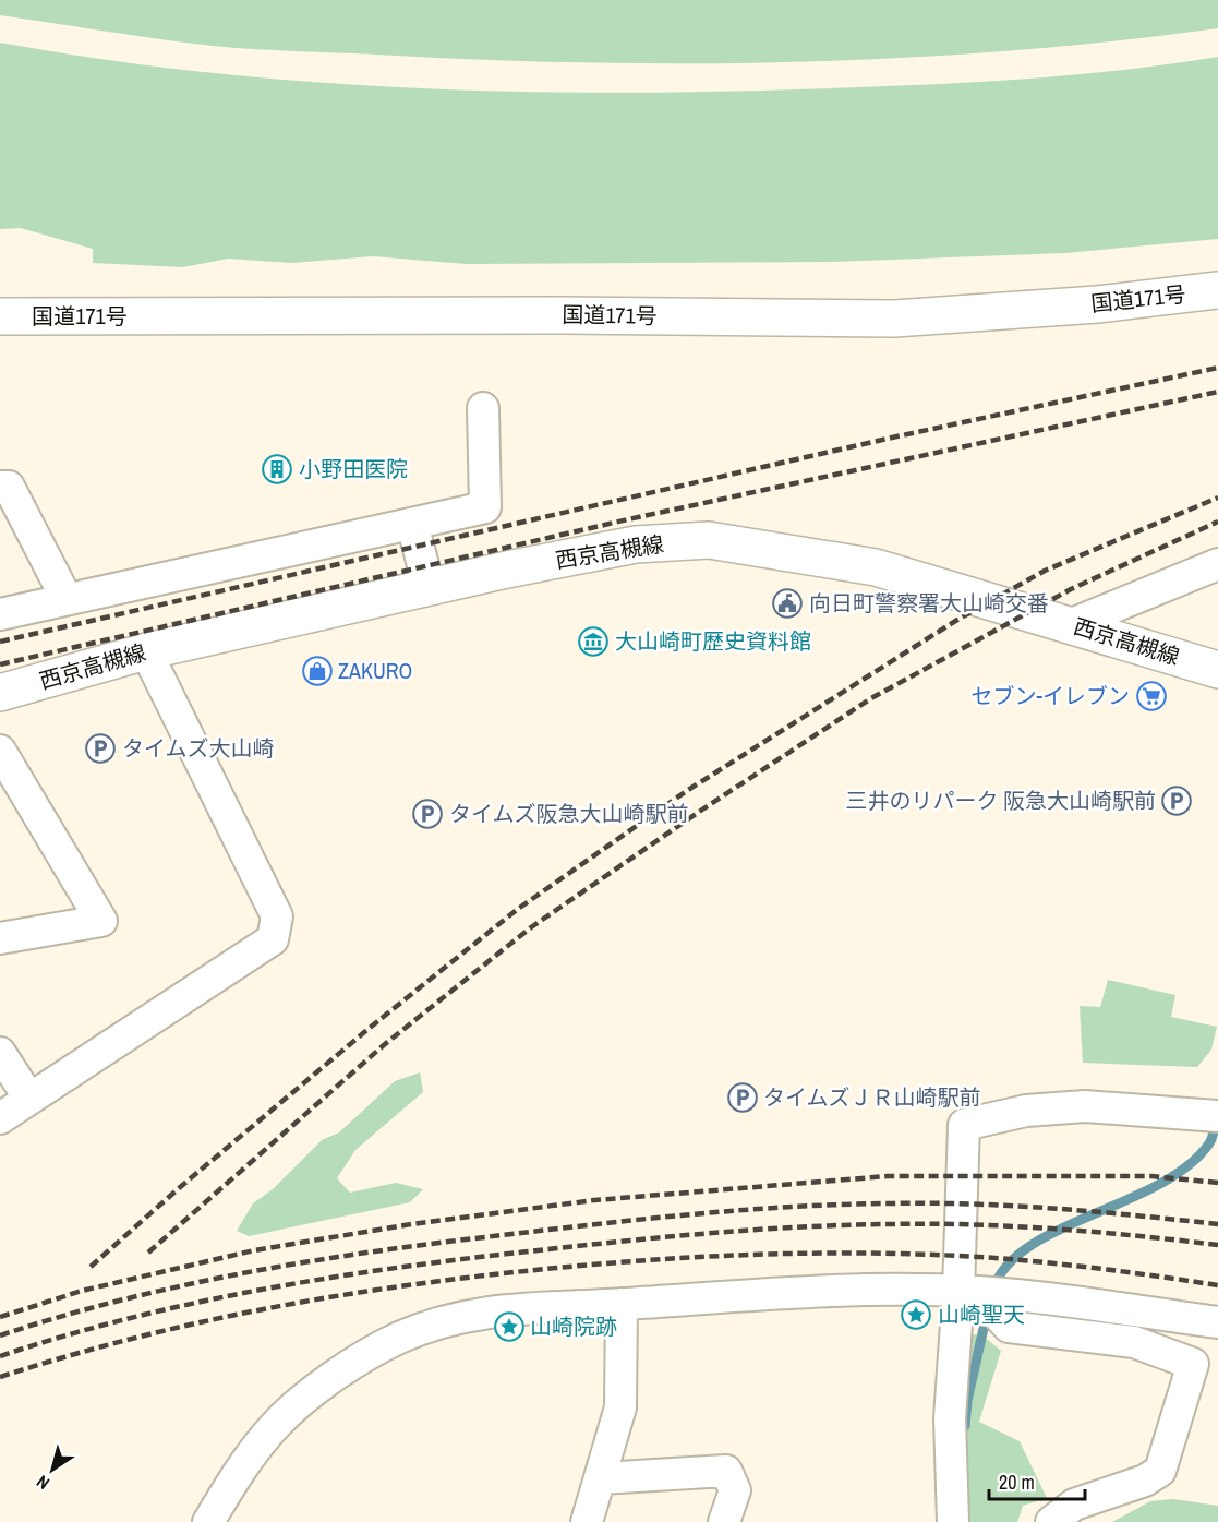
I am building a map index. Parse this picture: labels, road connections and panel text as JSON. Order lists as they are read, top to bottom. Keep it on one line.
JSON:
{"streets":{"main road":["国道171号","西京高槻線"]},"places":{"building":["小野田医院"],"public building":["向日町警察署大山崎交番"],"museum":["大山崎町歴史資料館"],"shop":["ZAKURO"],"supermarket":["セブン-イレブン"],"parking":["タイムズ大山崎","三井のリパーク 阪急大山崎駅前","タイムズ阪急大山崎駅前","タイムズＪＲ山崎駅前"],"place":["山崎聖天","山崎院跡"]},"scale_bar":"20 m","north":"bottom left"}
